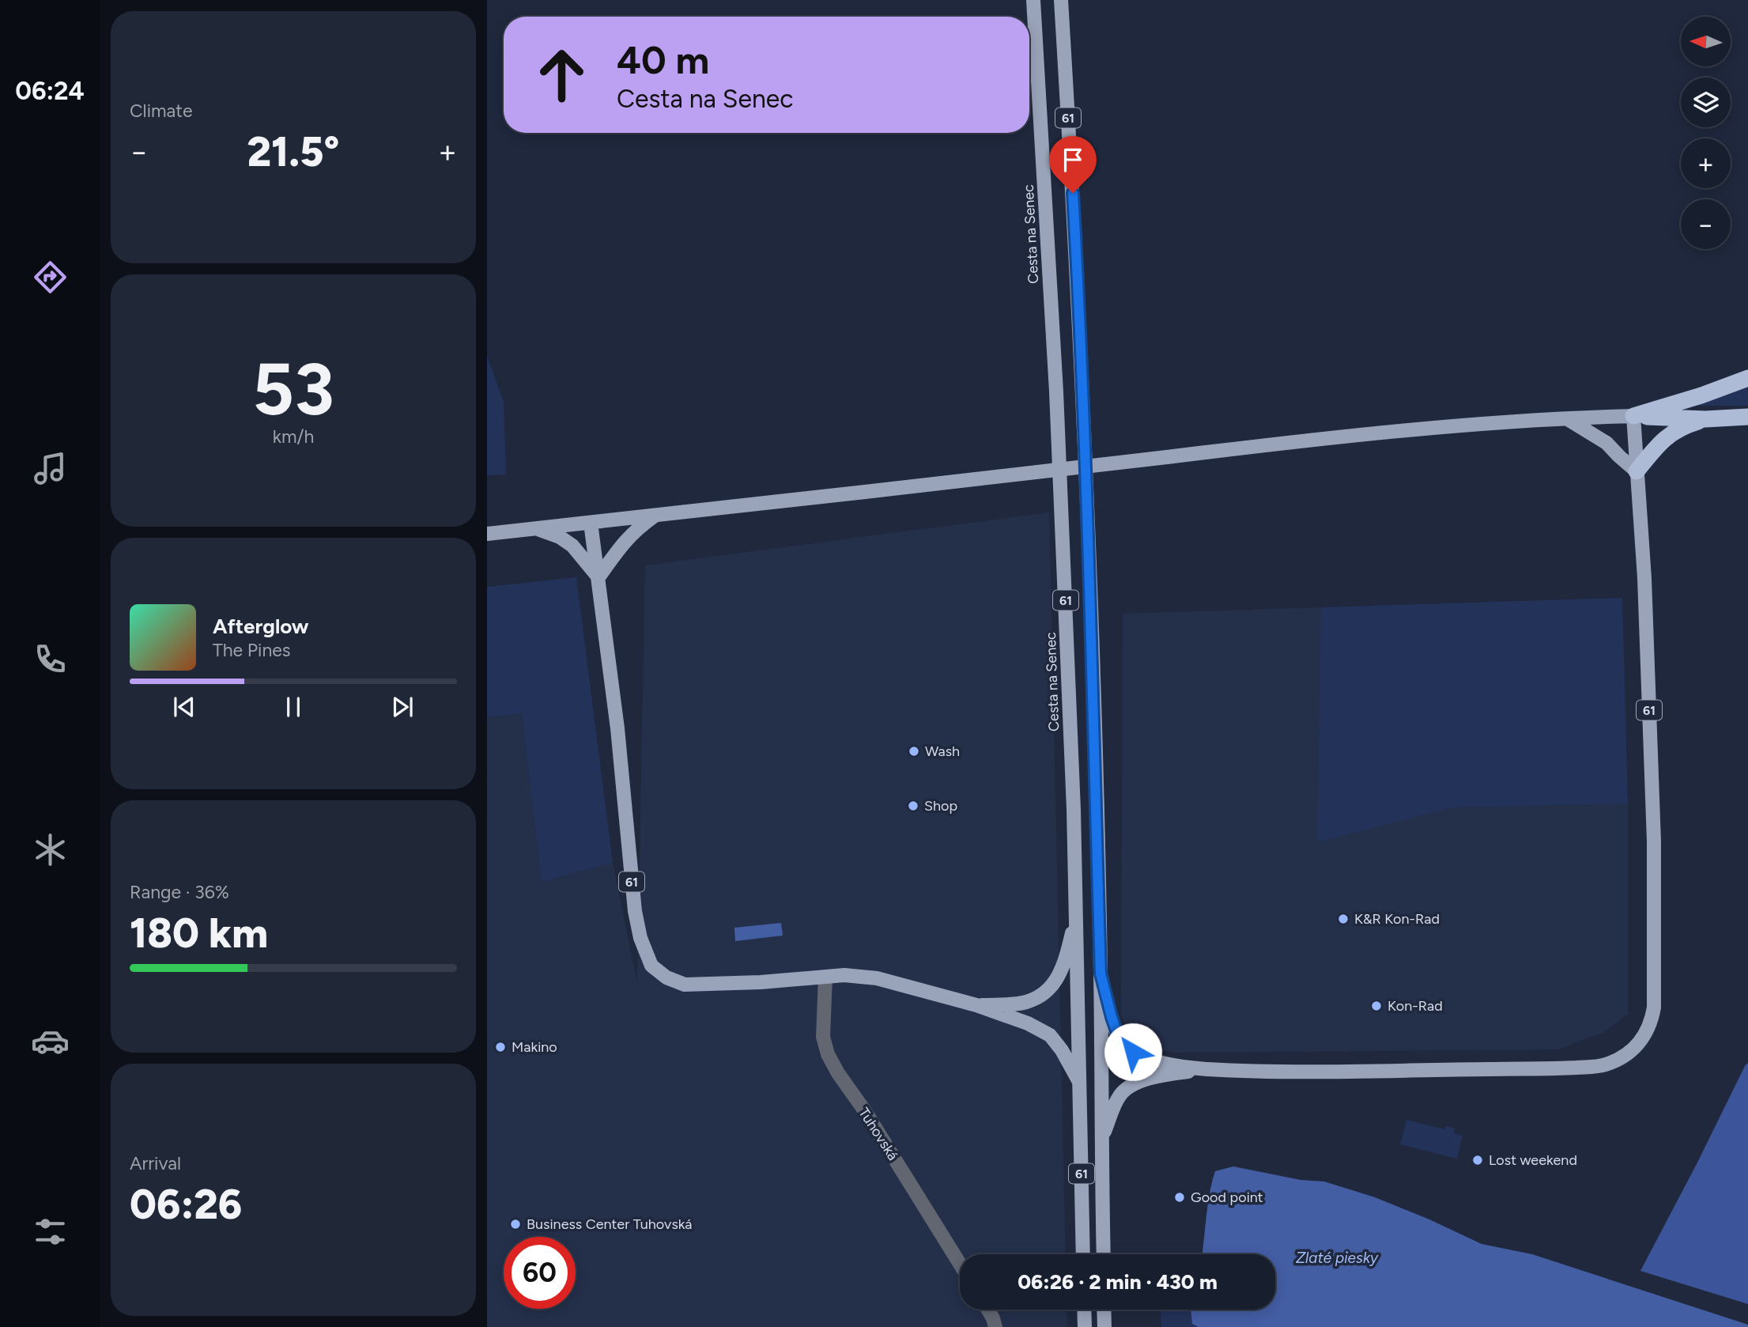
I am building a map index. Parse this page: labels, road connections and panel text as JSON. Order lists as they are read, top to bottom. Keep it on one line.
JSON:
{"streets":{"main road":["61","Cesta na Senec"],"street":["Tuhovská"]},"crossings":[["61","Cesta na Senec"],["61","Tuhovská"]],"water":["Zlaté piesky"],"places":["Wash","Shop","K&R Kon-Rad","Kon-Rad","Makino","Lost weekend","Good point","Business Center Tuhovská"],"north":"left","page":{"tabs":"06:24","tile":["Climate",["53","km/h"],["Range · 36%","180 km"],["Arrival","06:26"]],"map_buttons":["+","−"],"turn":["40 m","Cesta na Senec"],"heat":["−","21.5°","+"],"song":["Afterglow","The Pines"],"limit":"60","trip":"06:26 · 2 min · 430 m"}}
